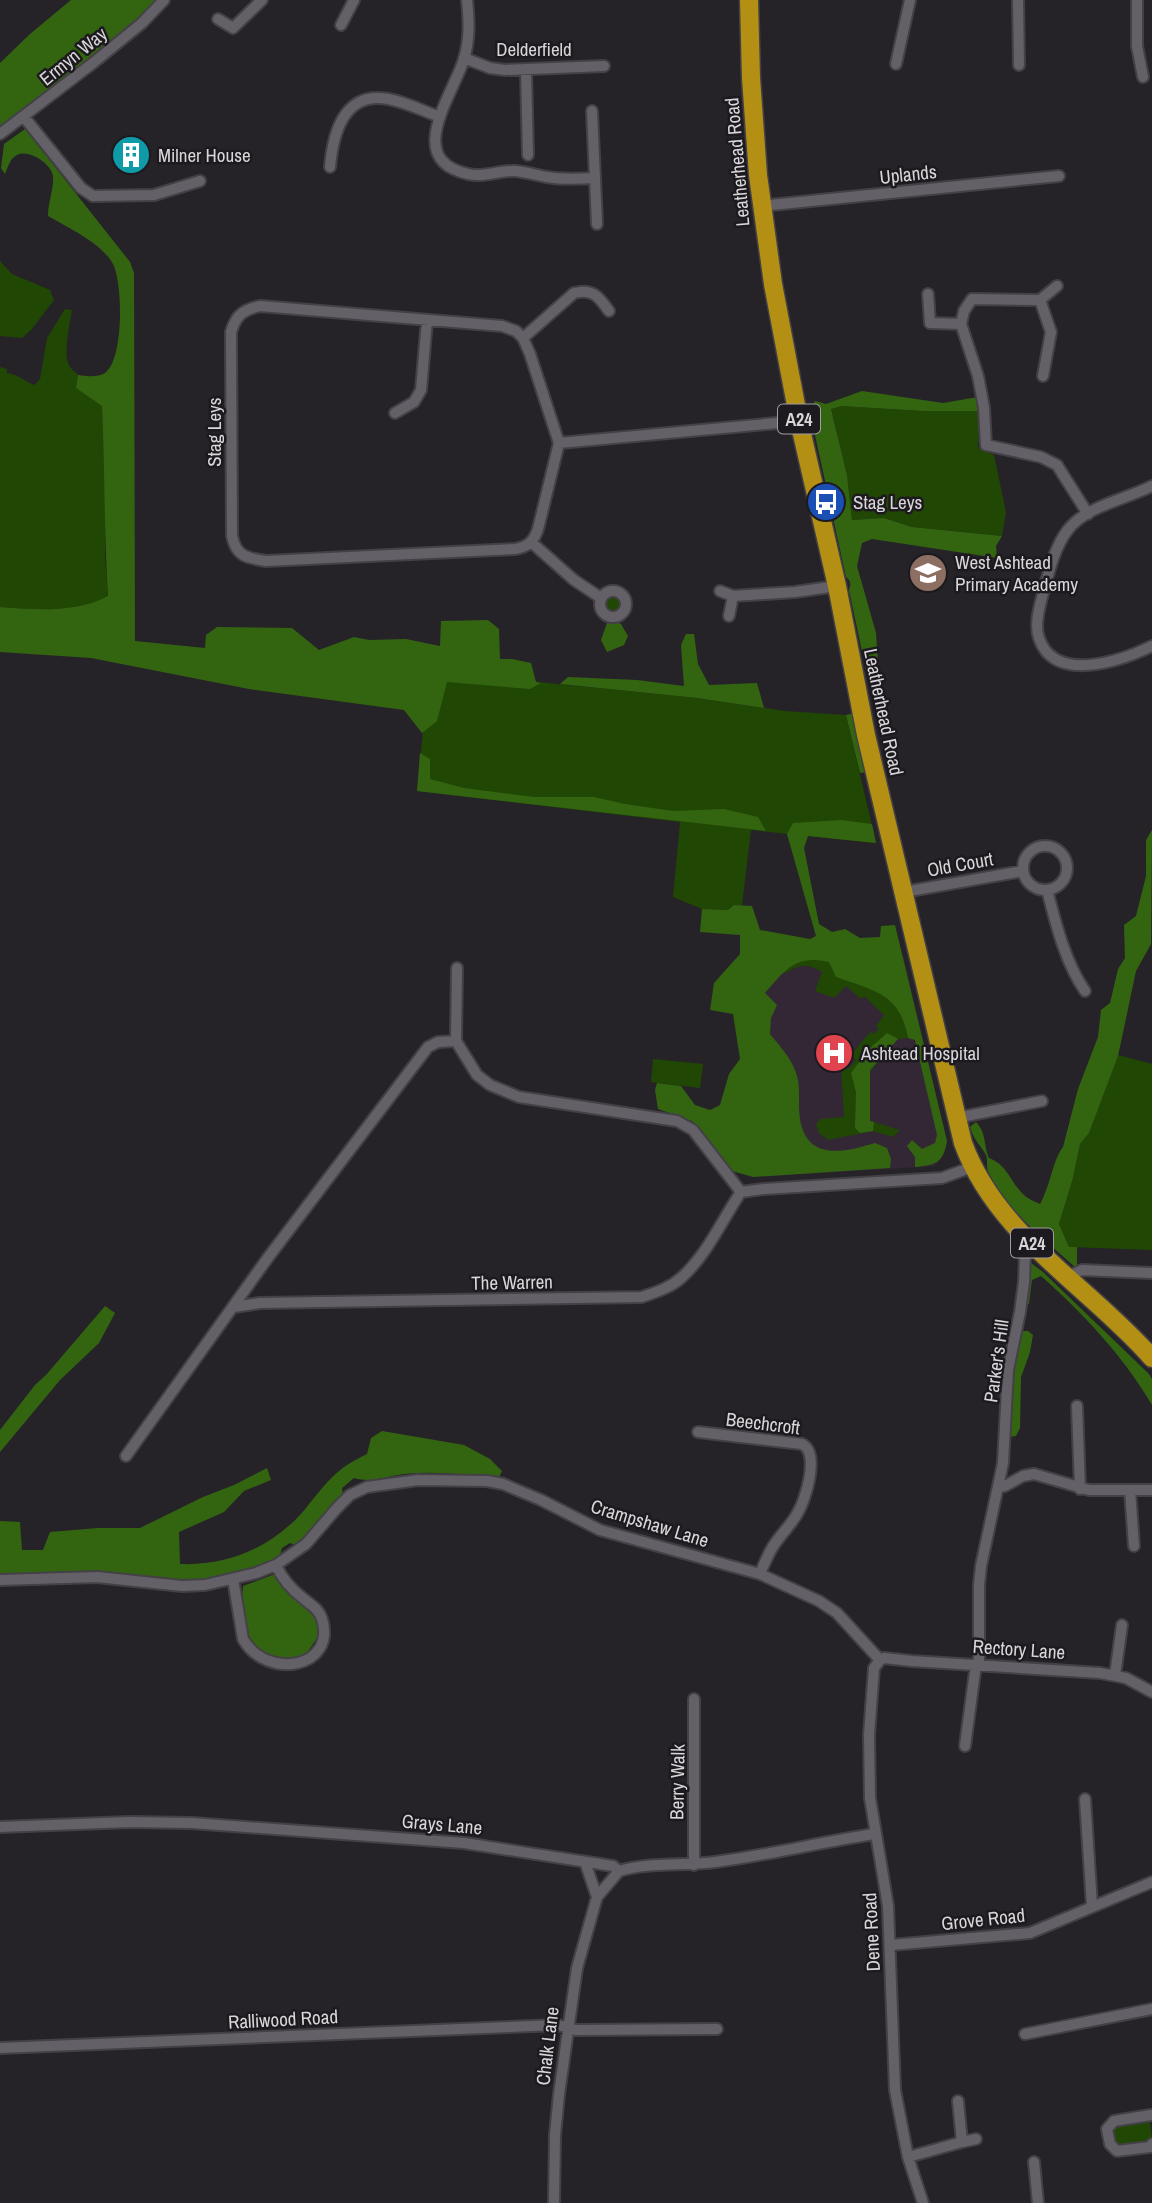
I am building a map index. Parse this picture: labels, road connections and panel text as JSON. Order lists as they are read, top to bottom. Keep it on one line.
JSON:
{"streets":{"highway":["Leatherhead Road","A24"],"street":["Delderfield","Ermyn Way","Uplands","Stag Leys","Old Court","The Warren","Parker's Hill","Beechcroft","Crampshaw Lane","Rectory Lane","Berry Walk","Grays Lane","Grove Road","Dene Road","Ralliwood Road","Chalk Lane"]},"crossings":[["Leatherhead Road","Uplands"],["Leatherhead Road","Old Court"],["Leatherhead Road","Parker's Hill"],["Parker's Hill","Rectory Lane"],["Beechcroft","Crampshaw Lane"],["Crampshaw Lane","Rectory Lane"],["Crampshaw Lane","Dene Road"],["Rectory Lane","Dene Road"],["Berry Walk","Grays Lane"],["Grays Lane","Dene Road"],["Grays Lane","Chalk Lane"],["Grove Road","Dene Road"],["Ralliwood Road","Chalk Lane"]],"places":{"building":["Milner House"],"bus stop":["Stag Leys"],"school or university":["West Ashtead Primary Academy"],"hospital":["Ashtead Hospital"]}}
